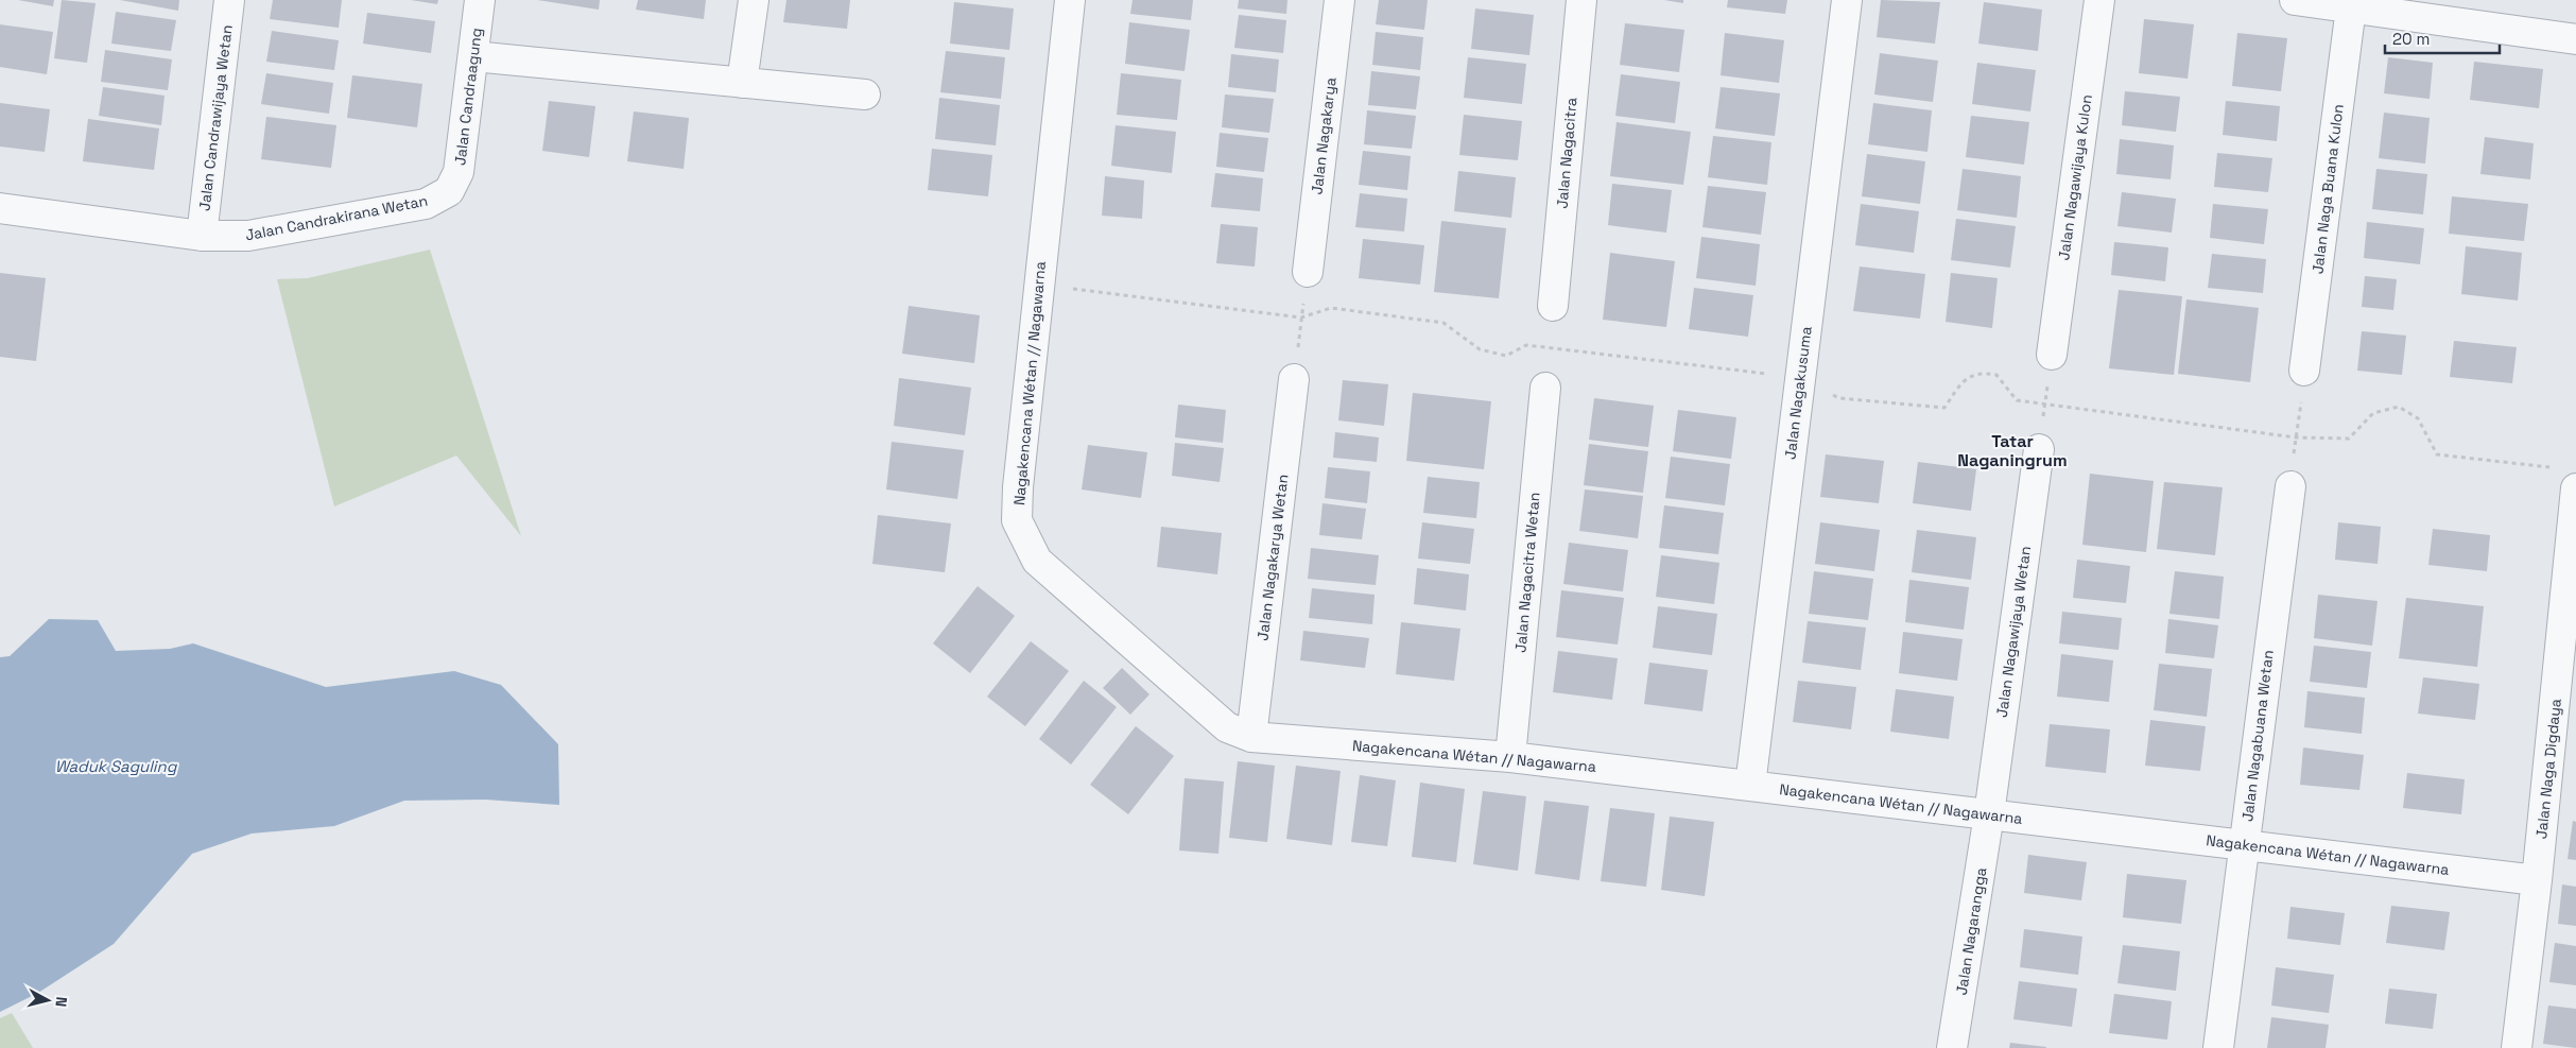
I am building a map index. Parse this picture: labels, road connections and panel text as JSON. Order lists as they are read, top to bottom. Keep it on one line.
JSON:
{"streets":{"street":["Jalan Candraagung","Jalan Candrawijaya Wetan","Jalan Nagakarya","Jalan Nagacitra","Jalan Nagawijaya Kulon","Jalan Naga Buana Kulon","Jalan Candrakirana Wetan","Nagakencana Wétan // Nagawarna","Jalan Nagakusuma","Jalan Nagakarya Wetan","Jalan Nagacitra Wetan","Jalan Nagawijaya Wetan","Jalan Nagabuana Wetan","Jalan Naga Digdaya","Jalan Nagarangga"]},"crossings":[["Jalan Candraagung","Jalan Candrakirana Wetan"],["Jalan Candrawijaya Wetan","Jalan Candrakirana Wetan"],["Nagakencana Wétan // Nagawarna","Jalan Nagakusuma"],["Nagakencana Wétan // Nagawarna","Jalan Nagakarya Wetan"],["Nagakencana Wétan // Nagawarna","Jalan Nagacitra Wetan"],["Nagakencana Wétan // Nagawarna","Jalan Nagawijaya Wetan"],["Nagakencana Wétan // Nagawarna","Jalan Nagabuana Wetan"],["Nagakencana Wétan // Nagawarna","Jalan Naga Digdaya"],["Nagakencana Wétan // Nagawarna","Jalan Nagarangga"],["Jalan Nagawijaya Wetan","Jalan Nagarangga"]],"districts":["Tatar Naganingrum"],"water":["Waduk Saguling"],"scale_bar":"20 m","north":"right"}
